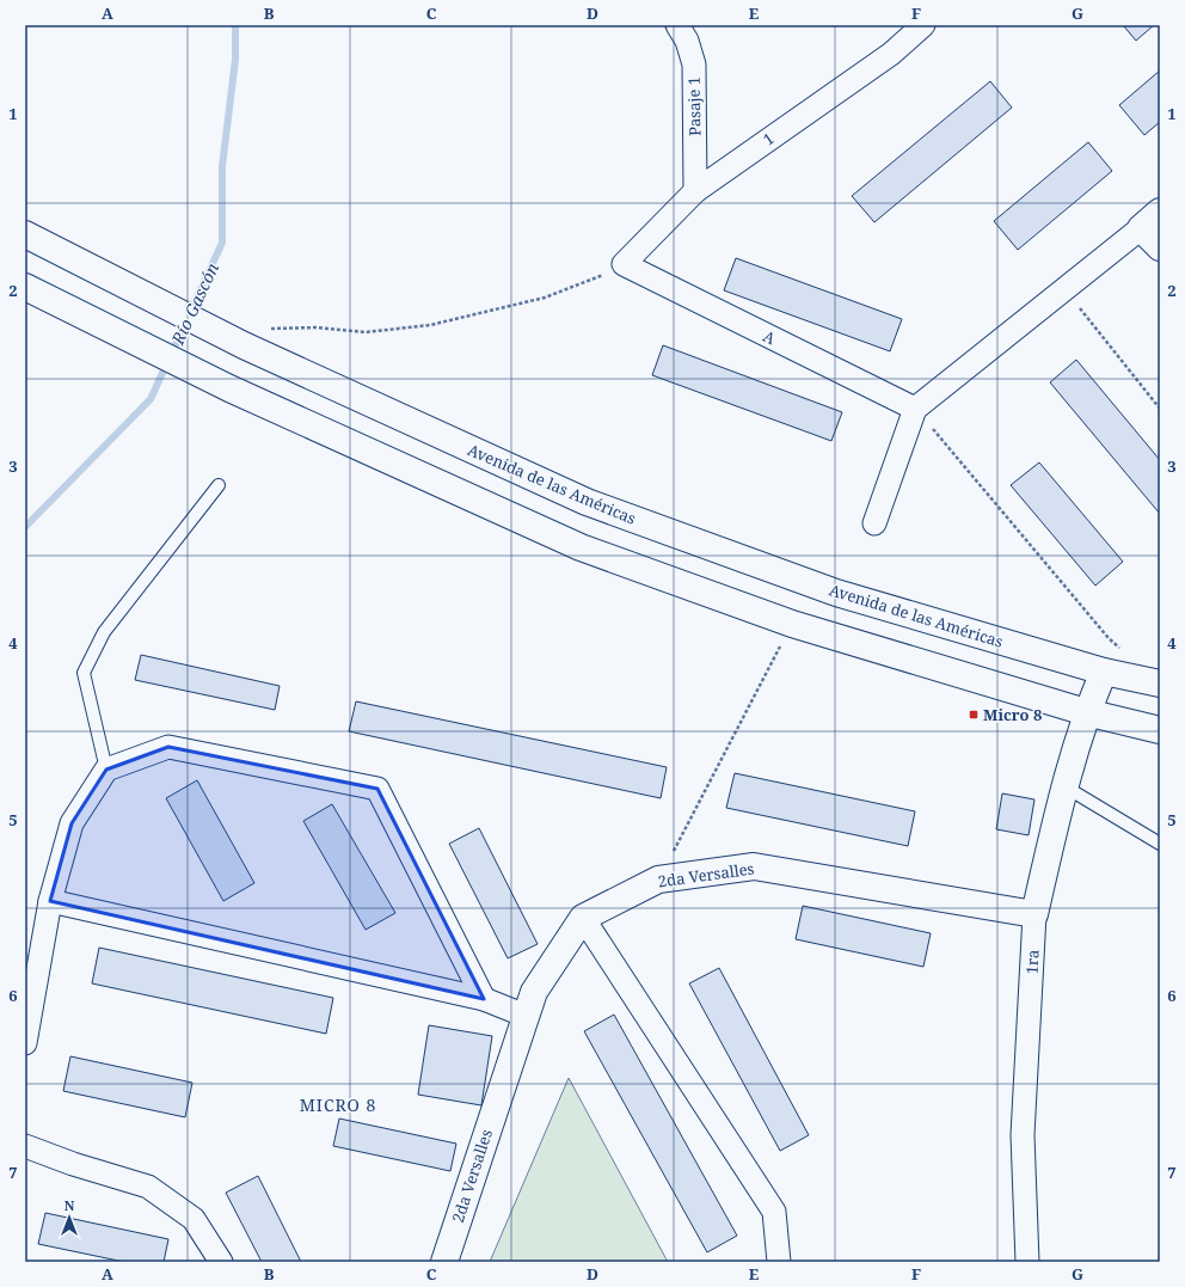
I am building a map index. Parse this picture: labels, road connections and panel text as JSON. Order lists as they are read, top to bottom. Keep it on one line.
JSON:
{"streets":{"main road":["Avenida de las Américas","2da Versalles","1ra"],"street":["Pasaje 1","1","A"]},"crossings":[["Pasaje 1","1"],["1","A"],["Avenida de las Américas","1ra"],["2da Versalles","1ra"]],"districts":["MICRO 8"],"water":["Río Gascón"],"places":{"transit":["Micro 8"]},"north":"top","grid":{"columns":["A","B","C","D","E","F","G"],"rows":["1","2","3","4","5","6","7"]}}
